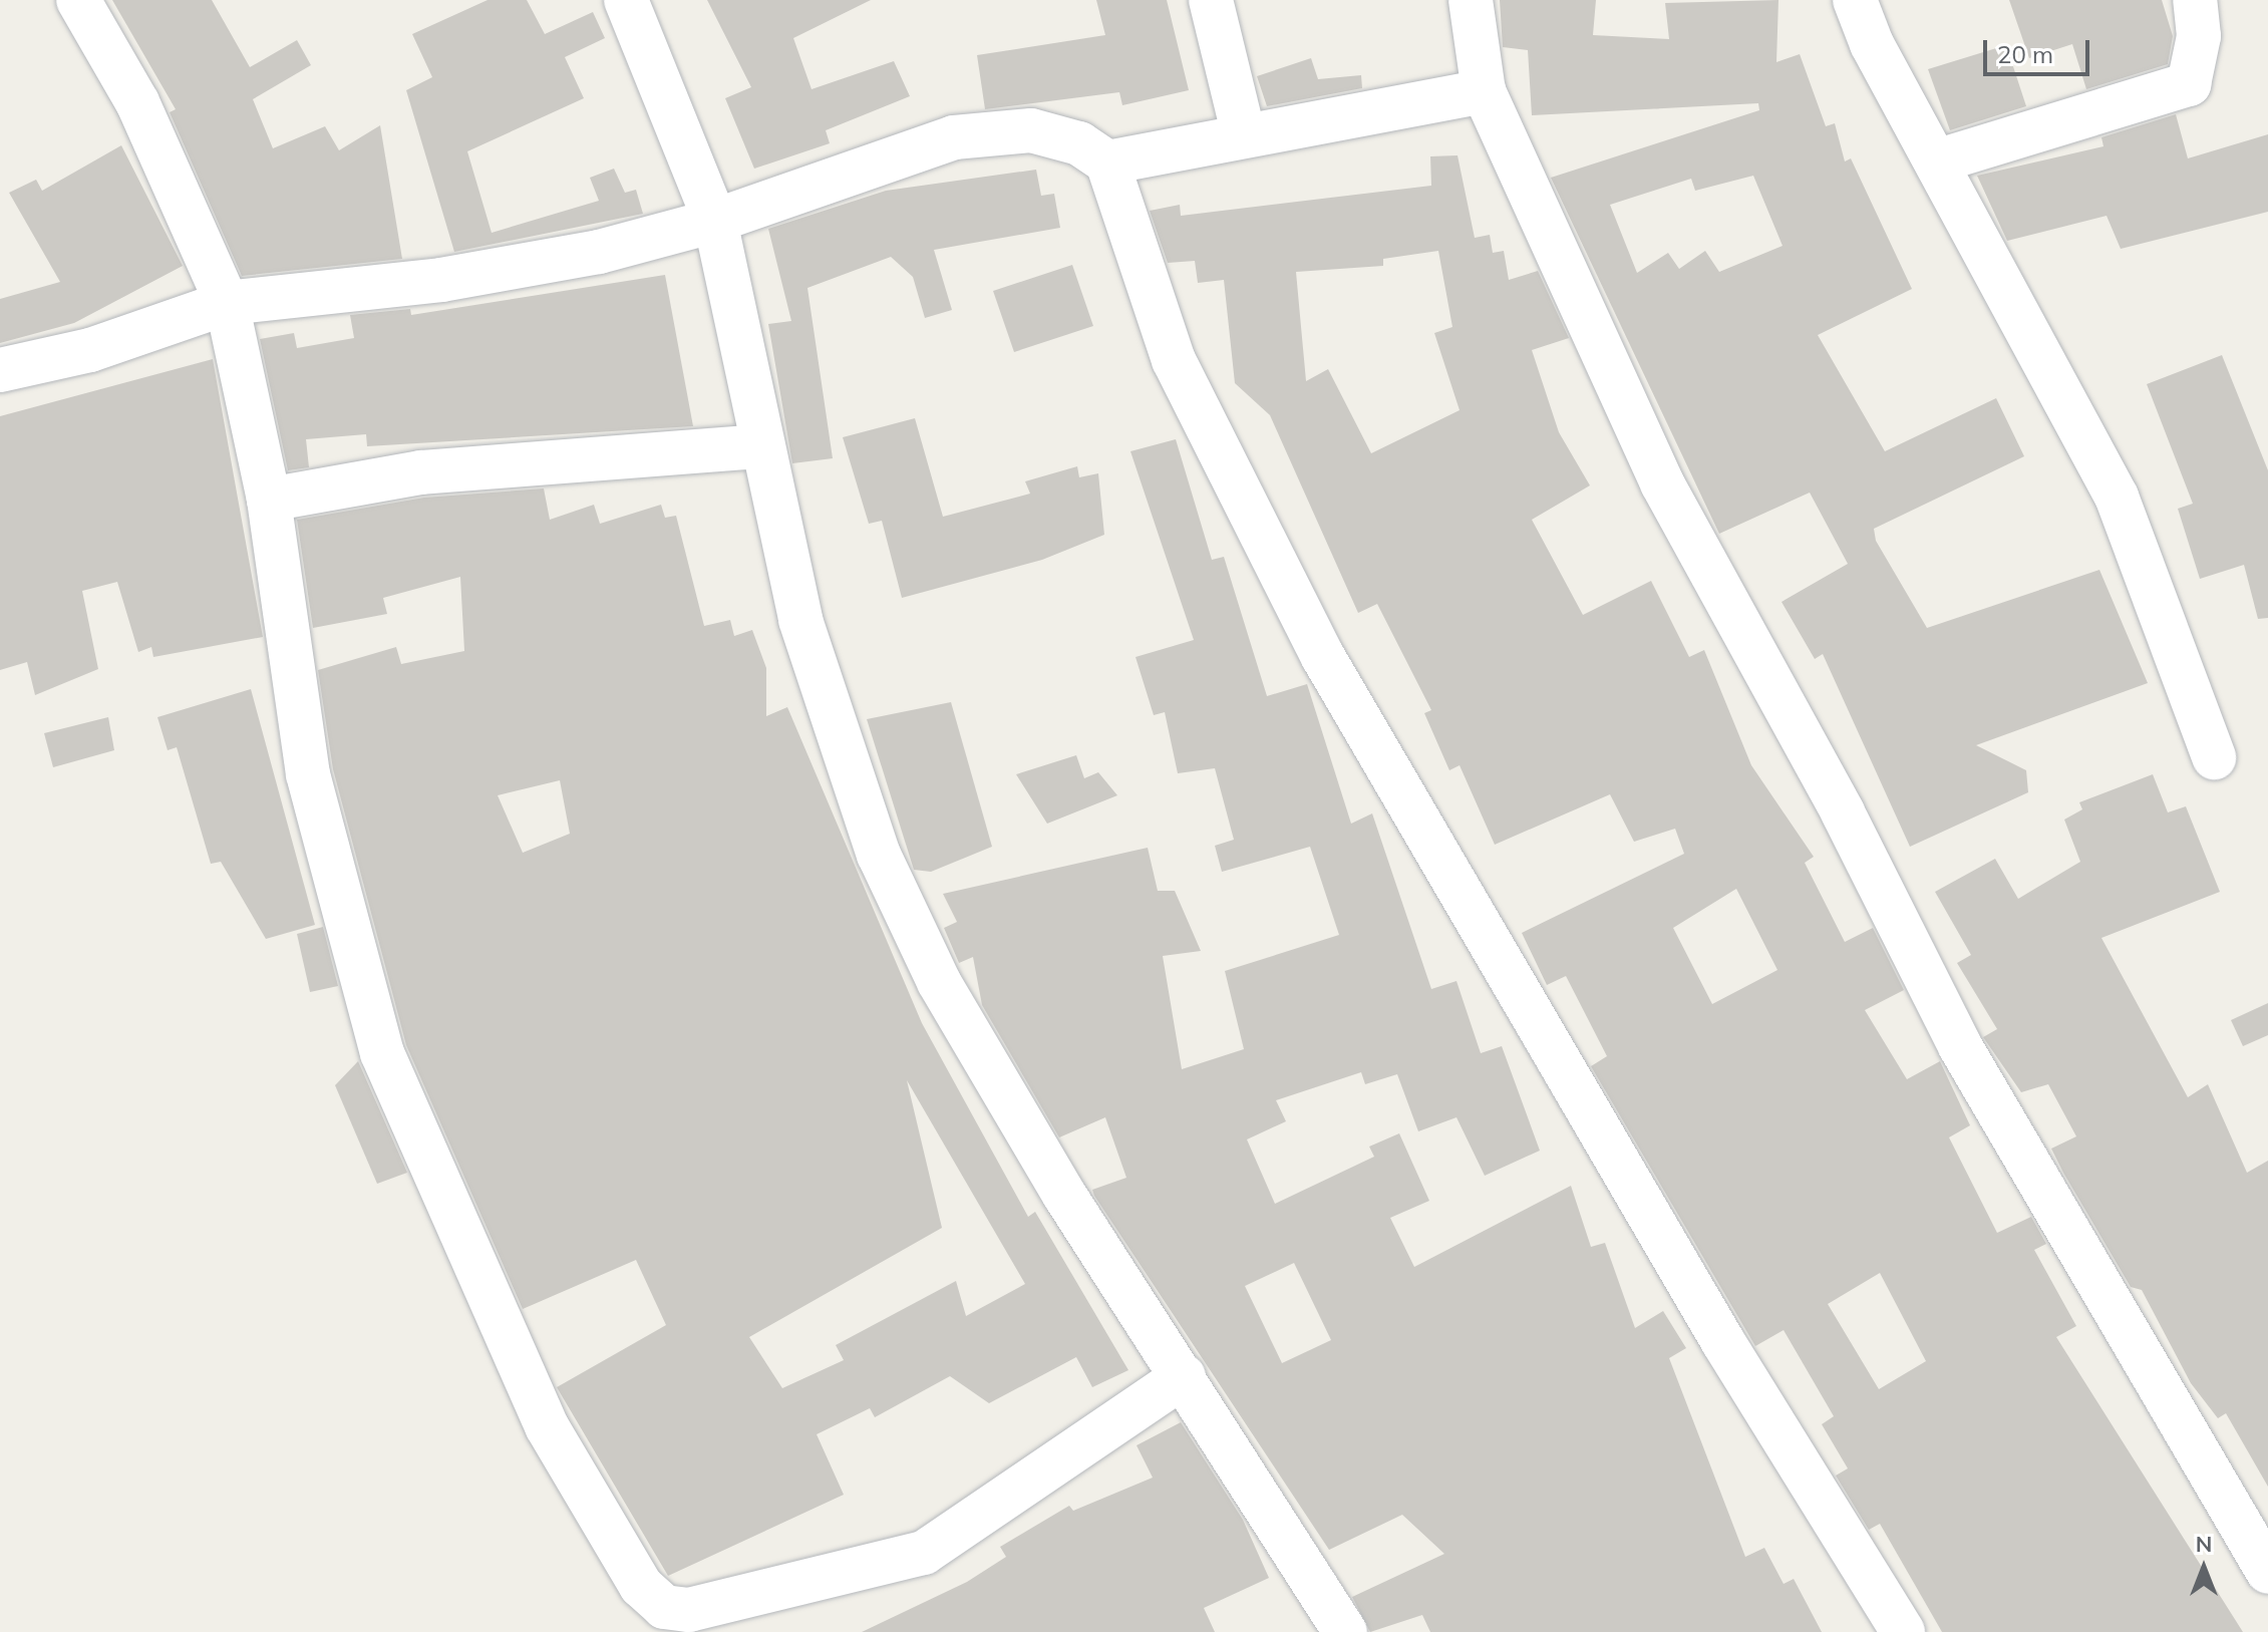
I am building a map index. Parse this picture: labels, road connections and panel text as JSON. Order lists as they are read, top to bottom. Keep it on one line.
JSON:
{"scale_bar":"20 m","north":"top"}
